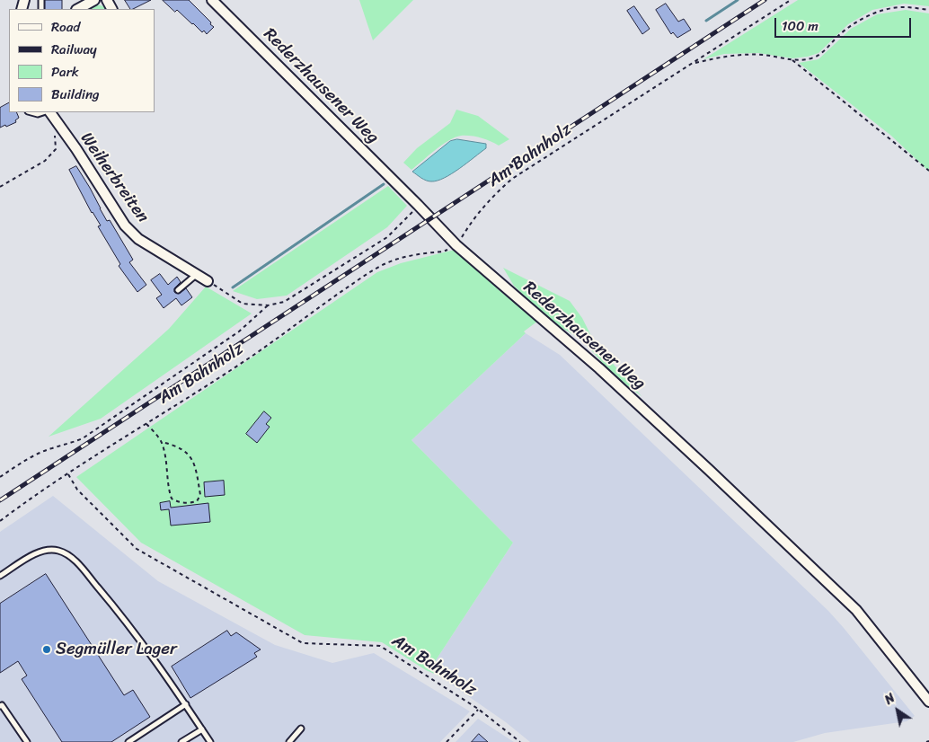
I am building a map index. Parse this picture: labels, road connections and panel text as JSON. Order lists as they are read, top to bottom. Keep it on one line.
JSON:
{"streets":{"street":["Rederzhausener Weg","Weiherbreiten"],"path":["Am Bahnholz"]},"crossings":[["Rederzhausener Weg","Am Bahnholz"]],"places":["Segmüller Lager"],"legend":["Road","Railway","Park","Building"],"scale_bar":"100 m","north":"top left"}
